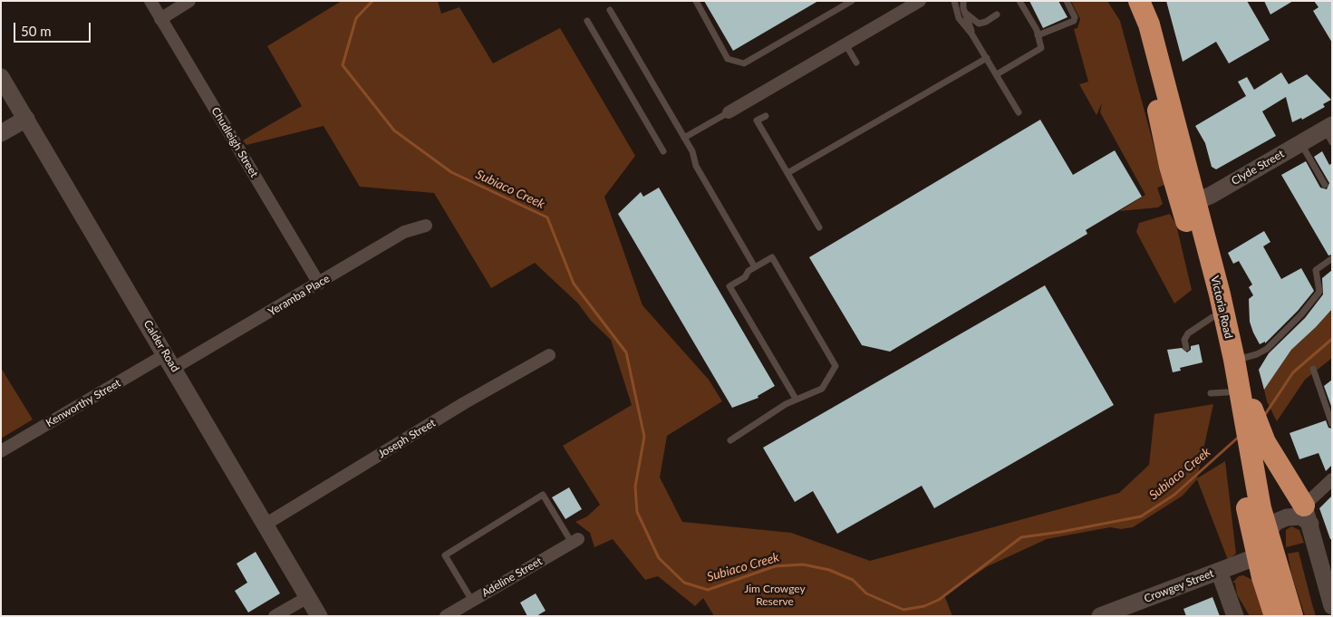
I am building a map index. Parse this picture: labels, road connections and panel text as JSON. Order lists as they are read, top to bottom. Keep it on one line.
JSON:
{"streets":{"highway":["Victoria Road"],"street":["Chudleigh Street","Clyde Street","Yeramba Place","Calder Road","Kenworthy Street","Joseph Street","Adeline Street","Crowgey Street"]},"crossings":[["Chudleigh Street","Yeramba Place"],["Clyde Street","Victoria Road"],["Yeramba Place","Calder Road"],["Yeramba Place","Kenworthy Street"],["Victoria Road","Crowgey Street"],["Calder Road","Kenworthy Street"],["Calder Road","Joseph Street"]],"water":["Subiaco Creek"],"parks":["Jim Crowgey Reserve"],"scale_bar":"50 m"}
